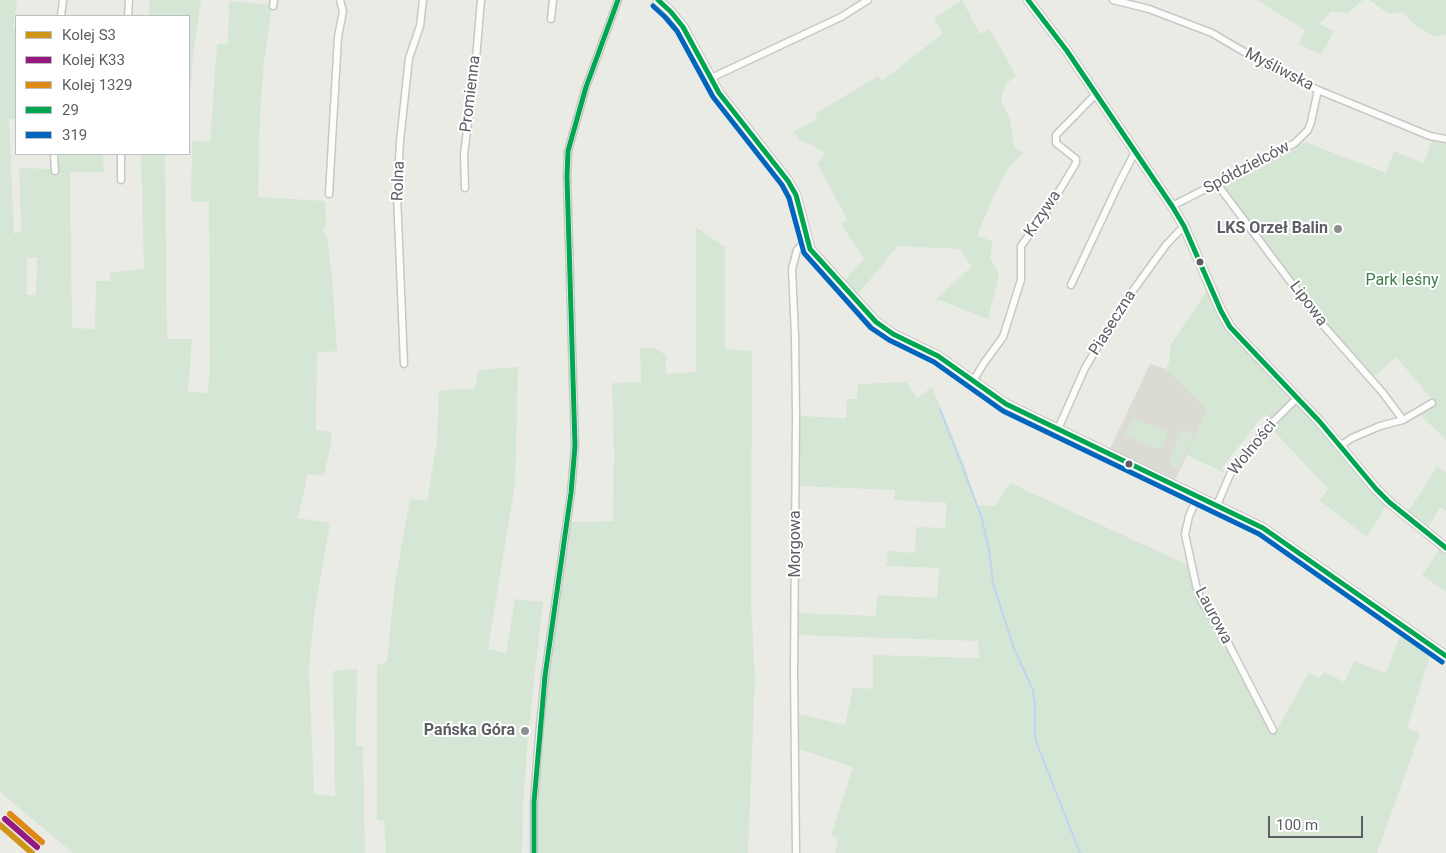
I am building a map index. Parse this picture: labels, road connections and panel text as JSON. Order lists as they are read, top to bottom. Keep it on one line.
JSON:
{"streets":{"street":["Myśliwska","Promienna","Spółdzielców","Rolna","Krzywa","Lipowa","Piaseczna","Wolności","Morgowa","Laurowa"]},"crossings":[["Myśliwska","Spółdzielców"],["Spółdzielców","Lipowa"]],"parks":["Park leśny"],"places":["LKS Orzeł Balin","Pańska Góra"],"lines":["transit line 29","transit line 319","rail line 1329","rail line K33","rail line S3"],"legend":["Kolej S3","Kolej K33","Kolej 1329","29","319"],"scale_bar":"100 m"}
